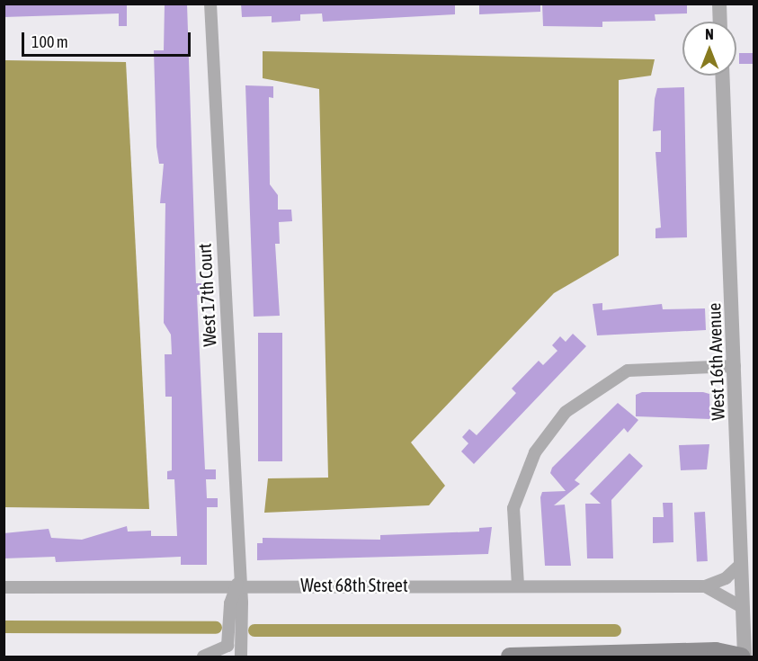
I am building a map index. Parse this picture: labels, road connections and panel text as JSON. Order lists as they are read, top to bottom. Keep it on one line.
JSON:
{"streets":{"street":["West 17th Court","West 16th Avenue","West 68th Street"]},"crossings":[["West 17th Court","West 68th Street"],["West 16th Avenue","West 68th Street"]],"scale_bar":"100 m","north":"top"}
